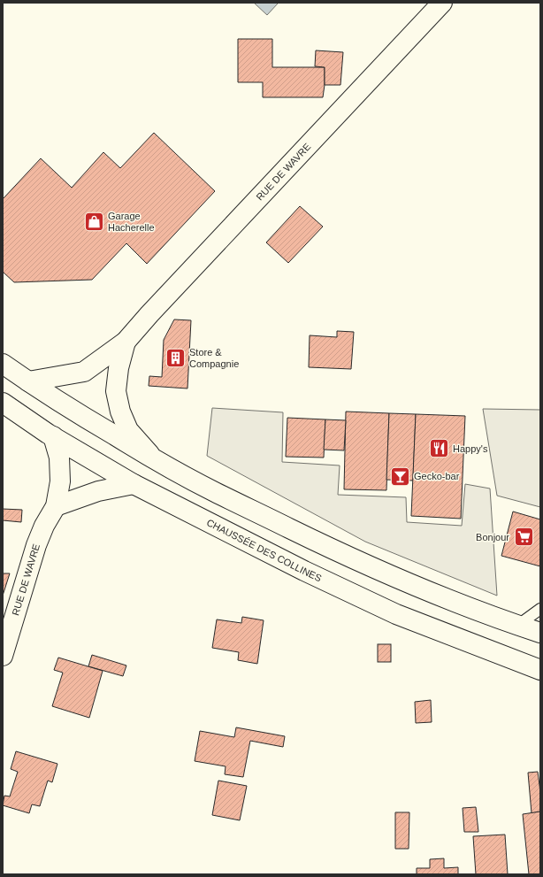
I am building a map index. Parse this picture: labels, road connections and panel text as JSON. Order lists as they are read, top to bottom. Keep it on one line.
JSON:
{"streets":{"main road":["RUE DE WAVRE","CHAUSSÉE DES COLLINES"]},"crossings":[["RUE DE WAVRE","CHAUSSÉE DES COLLINES"]],"places":{"shop":["Garage Hacherelle"],"building":["Store & Compagnie"],"restaurant":["Happy's"],"bar":["Gecko-bar"],"supermarket":["Bonjour"]}}
